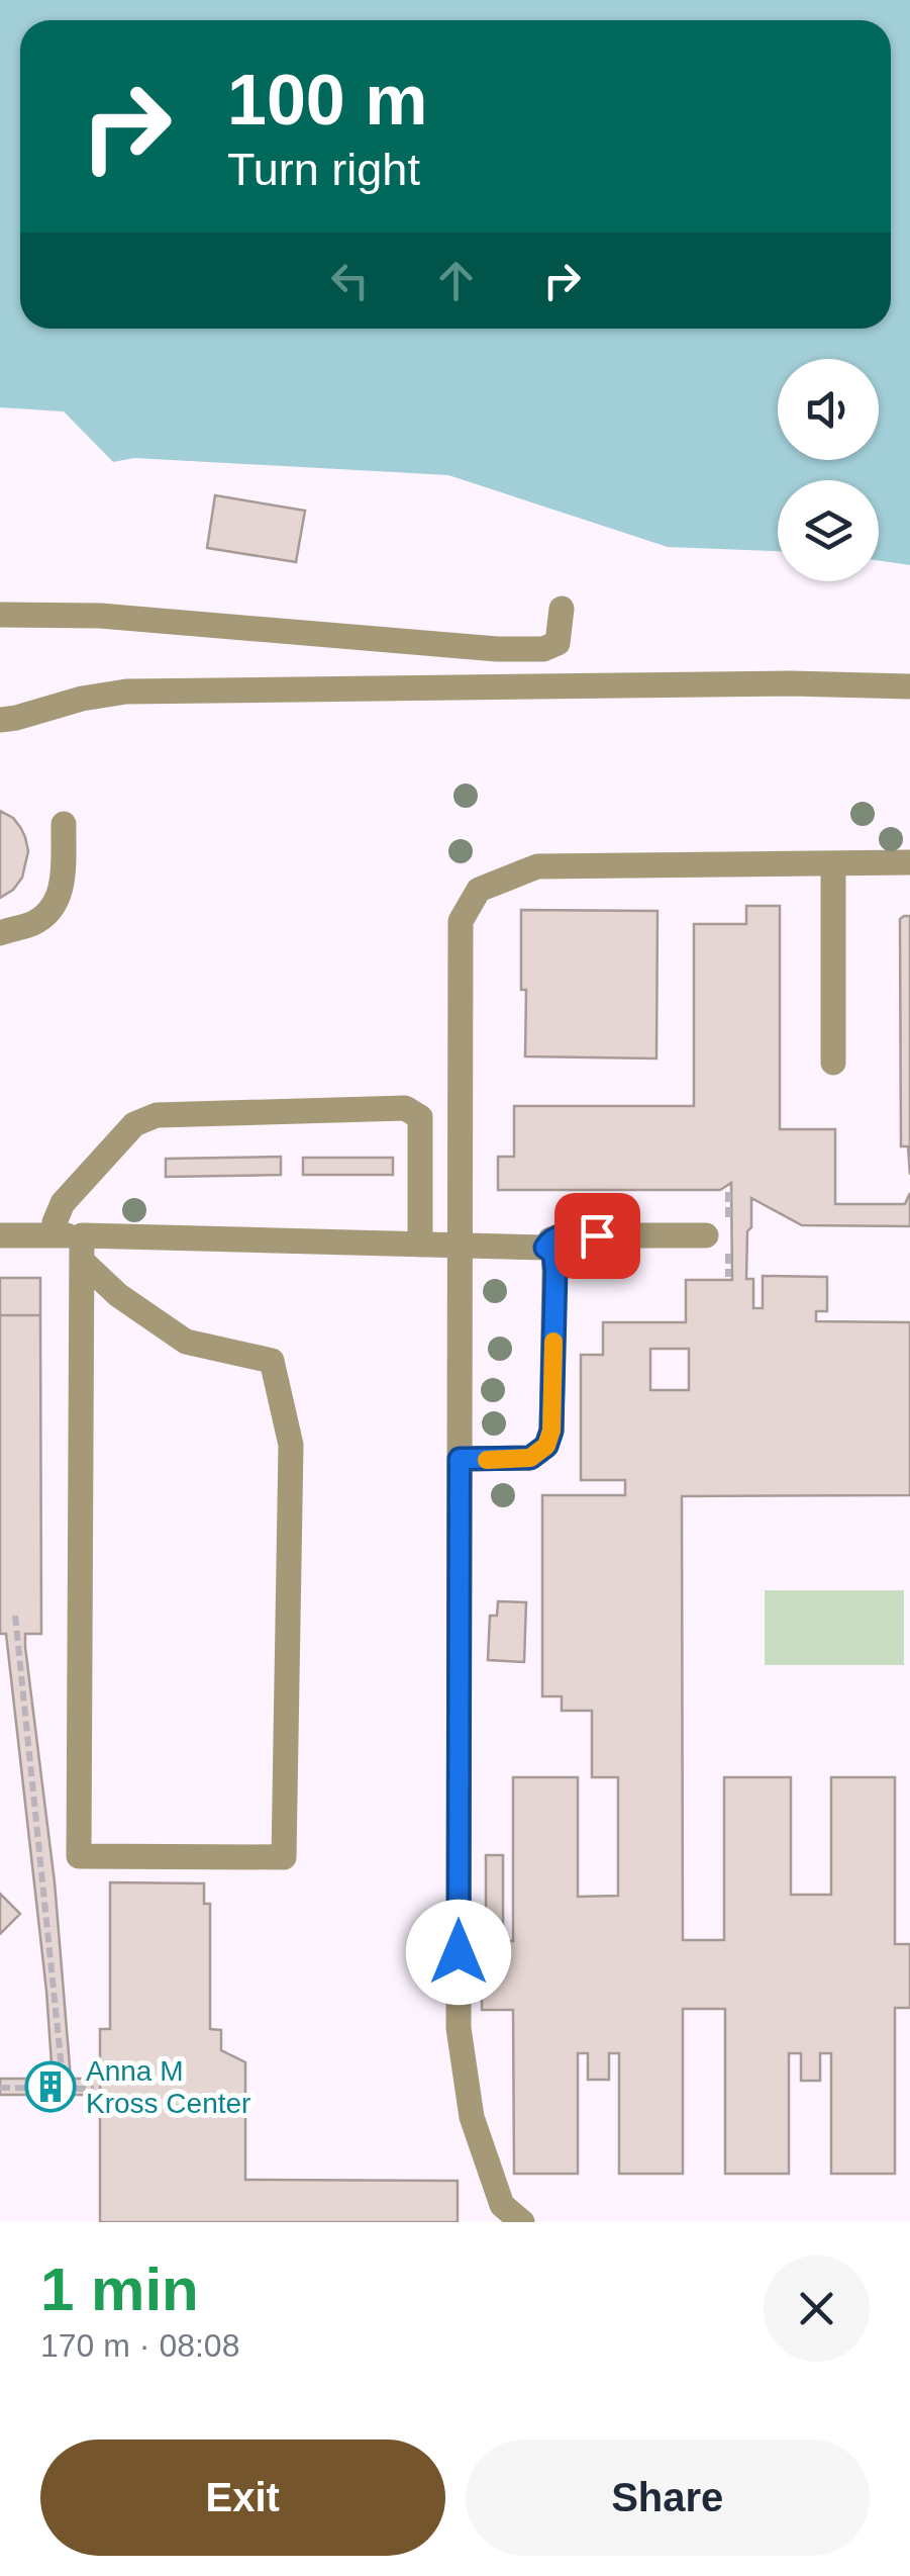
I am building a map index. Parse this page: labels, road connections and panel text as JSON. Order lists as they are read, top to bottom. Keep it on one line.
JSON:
{"places":{"building":["Anna M Kross Center"]},"page":{"turn":["100 m","Turn right"],"heading":["1 min","170 m · 08:08"],"buttons":["Exit","Share"]}}
